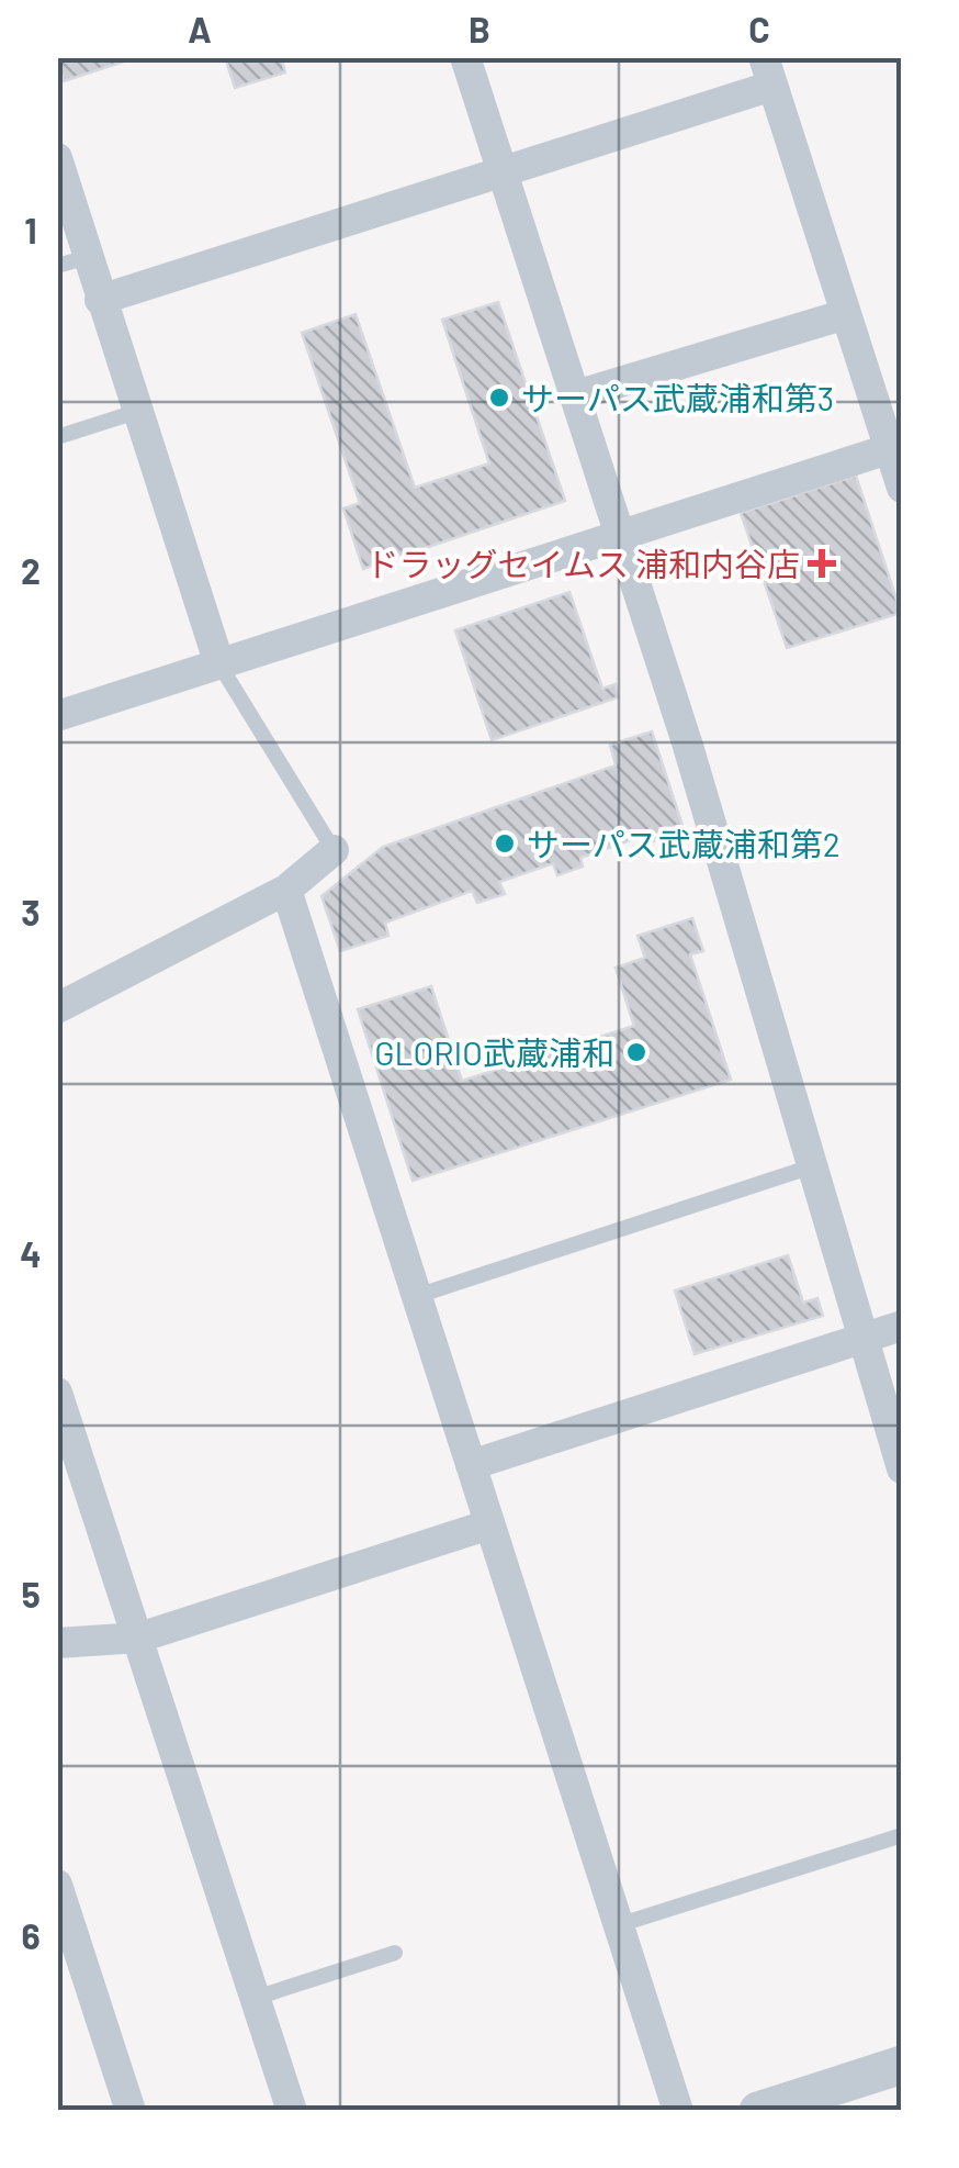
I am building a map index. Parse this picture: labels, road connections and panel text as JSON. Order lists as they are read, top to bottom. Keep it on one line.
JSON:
{"places":{"other":["サーパス武蔵浦和第3","サーパス武蔵浦和第2","GLORIO武蔵浦和"],"health":["ドラッグセイムス 浦和内谷店"]},"grid":{"columns":["A","B","C"],"rows":["1","2","3","4","5","6"]}}
